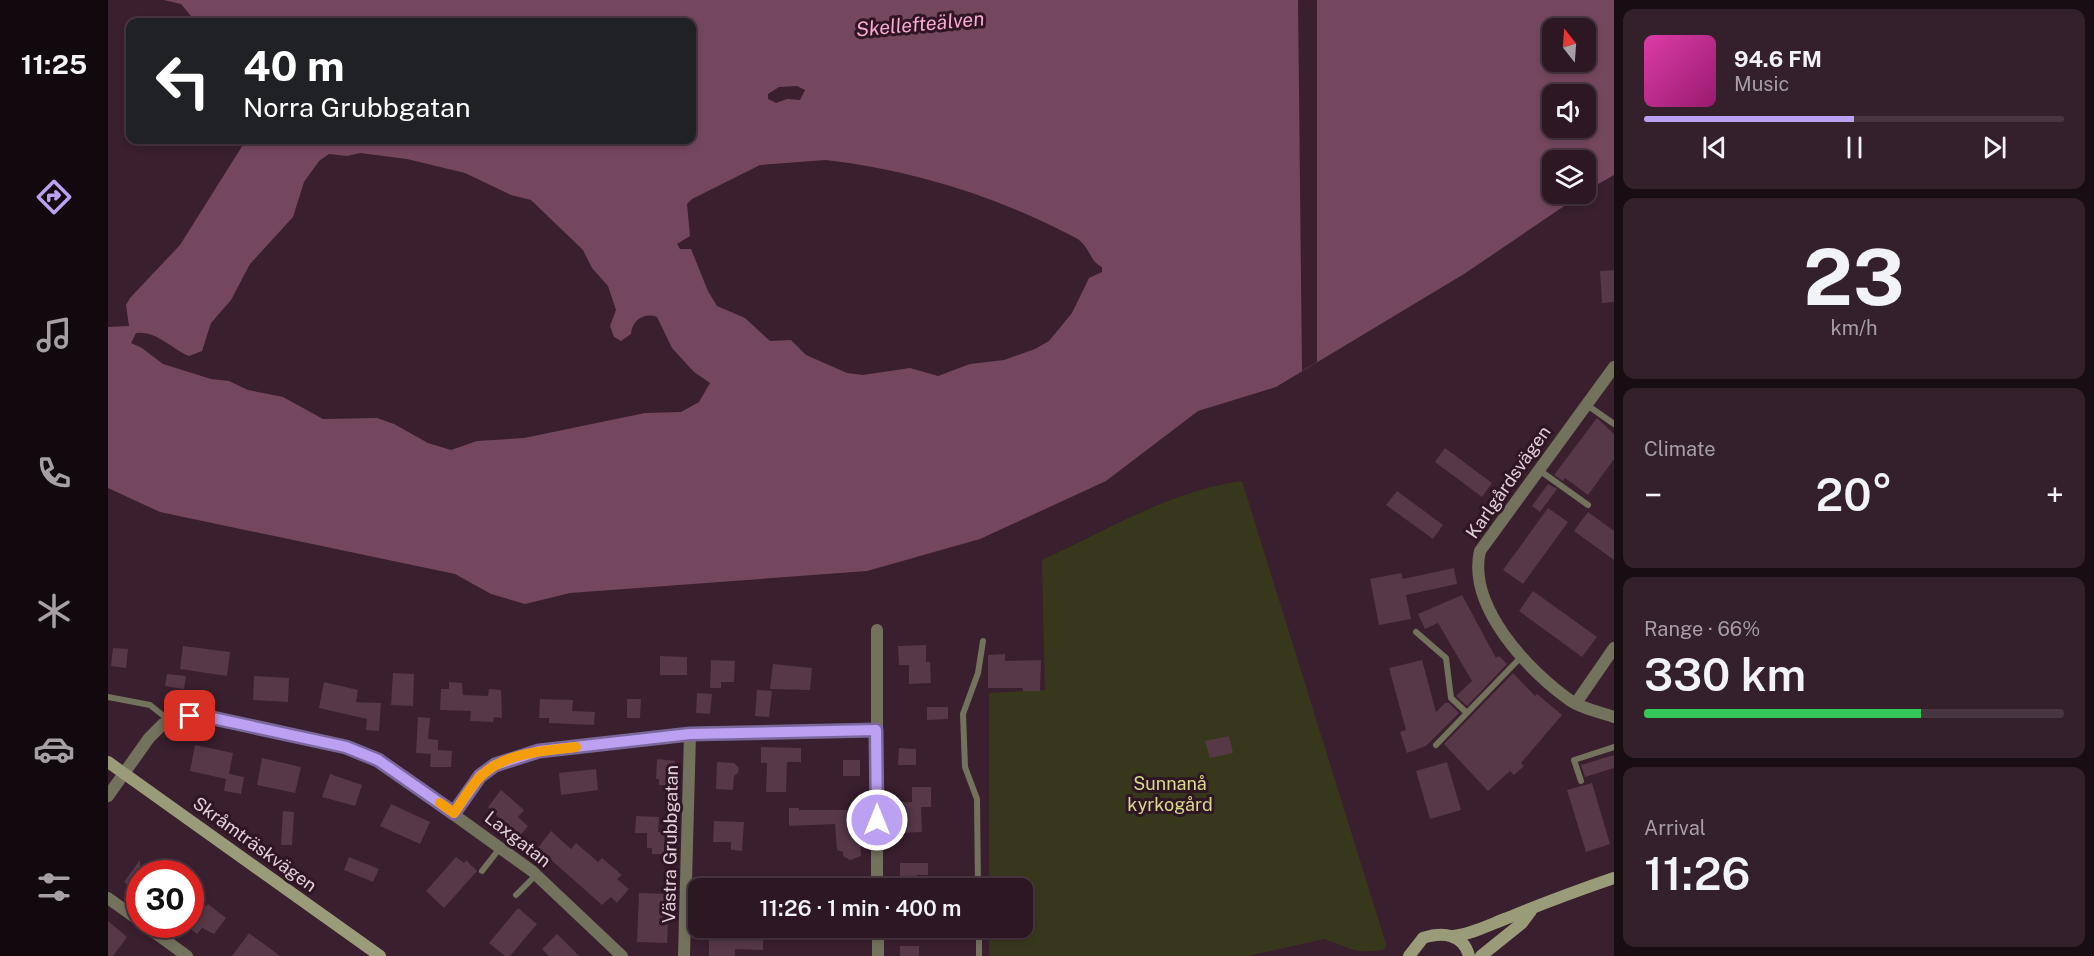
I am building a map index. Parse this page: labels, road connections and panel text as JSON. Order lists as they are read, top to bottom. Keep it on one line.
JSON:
{"streets":{"main road":["Skråmträskvägen"],"street":["Karlgårdsvägen","Laxgatan","Västra Grubbgatan"]},"water":["Skellefteälven"],"parks":["Sunnanå kyrkogård"],"north":"top","page":{"tabs":"11:25","turn":["40 m","Norra Grubbgatan"],"song":["94.6 FM","Music"],"tile":[["23","km/h"],"Climate",["Range · 66%","330 km"],["Arrival","11:26"]],"heat":["−","20°","+"],"limit":"30","trip":"11:26 · 1 min · 400 m"}}
